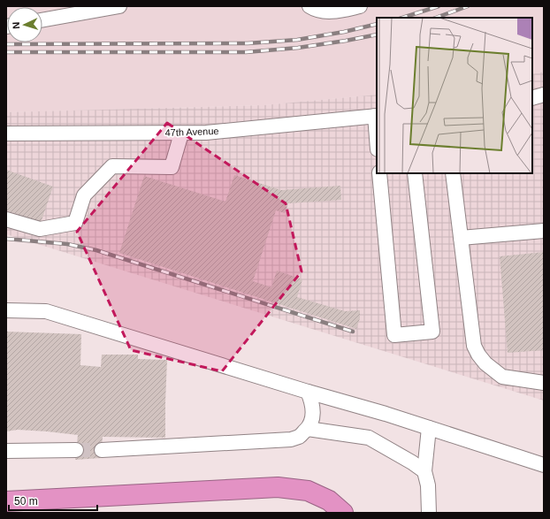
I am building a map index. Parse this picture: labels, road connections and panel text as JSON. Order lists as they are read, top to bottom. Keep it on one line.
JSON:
{"streets":{"street":["47th Avenue"]},"scale_bar":"50 m","north":"left"}
